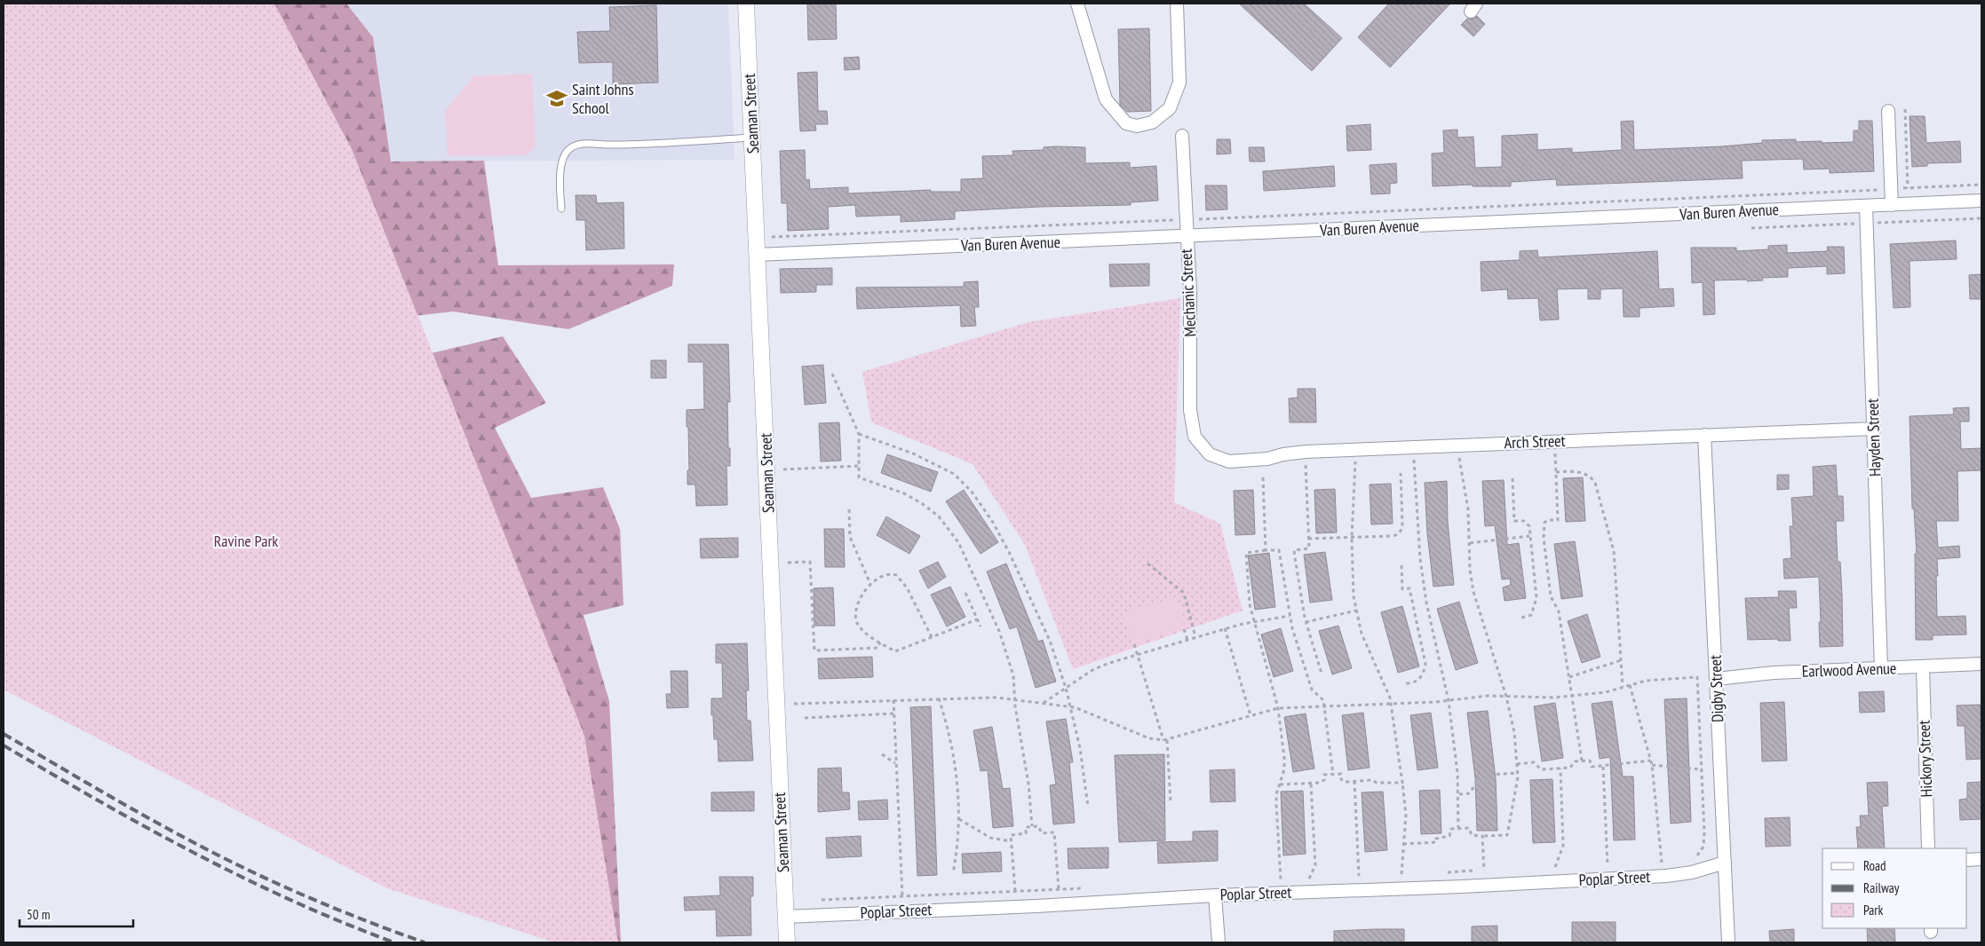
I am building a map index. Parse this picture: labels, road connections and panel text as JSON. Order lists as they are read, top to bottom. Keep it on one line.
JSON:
{"streets":{"street":["Seaman Street","Van Buren Avenue","Mechanic Street","Hayden Street","Arch Street","Earlwood Avenue","Digby Street","Hickory Street","Poplar Street"]},"crossings":[["Seaman Street","Van Buren Avenue"],["Seaman Street","Poplar Street"],["Van Buren Avenue","Mechanic Street"],["Van Buren Avenue","Hayden Street"],["Mechanic Street","Arch Street"],["Hayden Street","Arch Street"],["Hayden Street","Earlwood Avenue"],["Arch Street","Digby Street"],["Earlwood Avenue","Digby Street"],["Earlwood Avenue","Hickory Street"],["Digby Street","Poplar Street"]],"parks":["Ravine Park"],"places":{"school or university":["Saint Johns School"]},"legend":["Road","Railway","Park"],"scale_bar":"50 m"}
